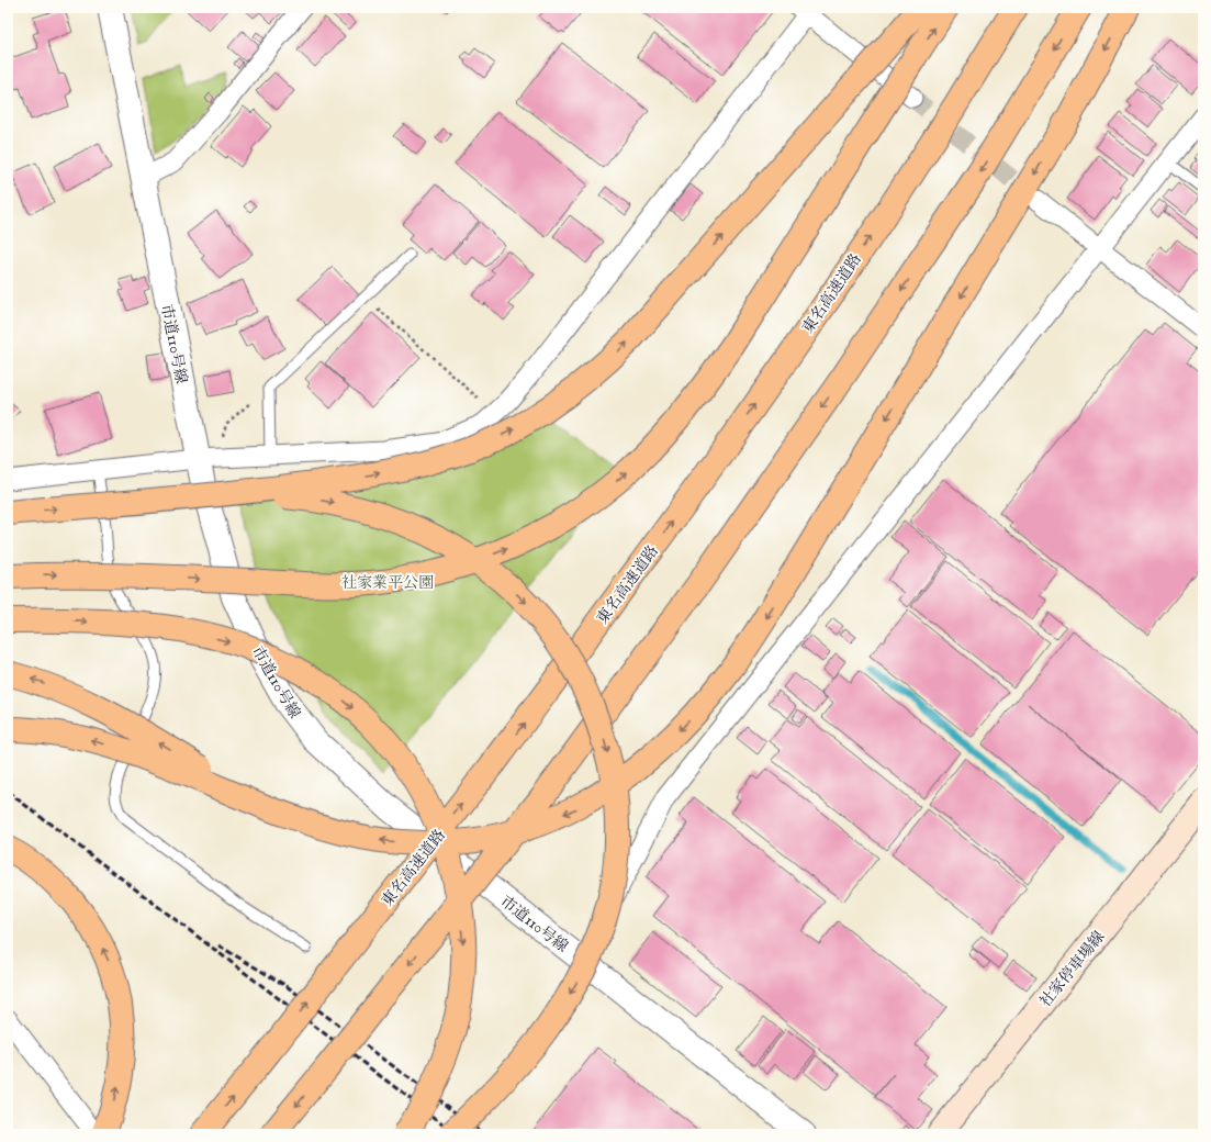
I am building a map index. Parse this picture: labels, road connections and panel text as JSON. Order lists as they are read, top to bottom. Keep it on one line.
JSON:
{"streets":{"highway":["東名高速道路"],"main road":["社家停車場線"],"street":["市道110号線"]},"parks":["社家業平公園"]}
